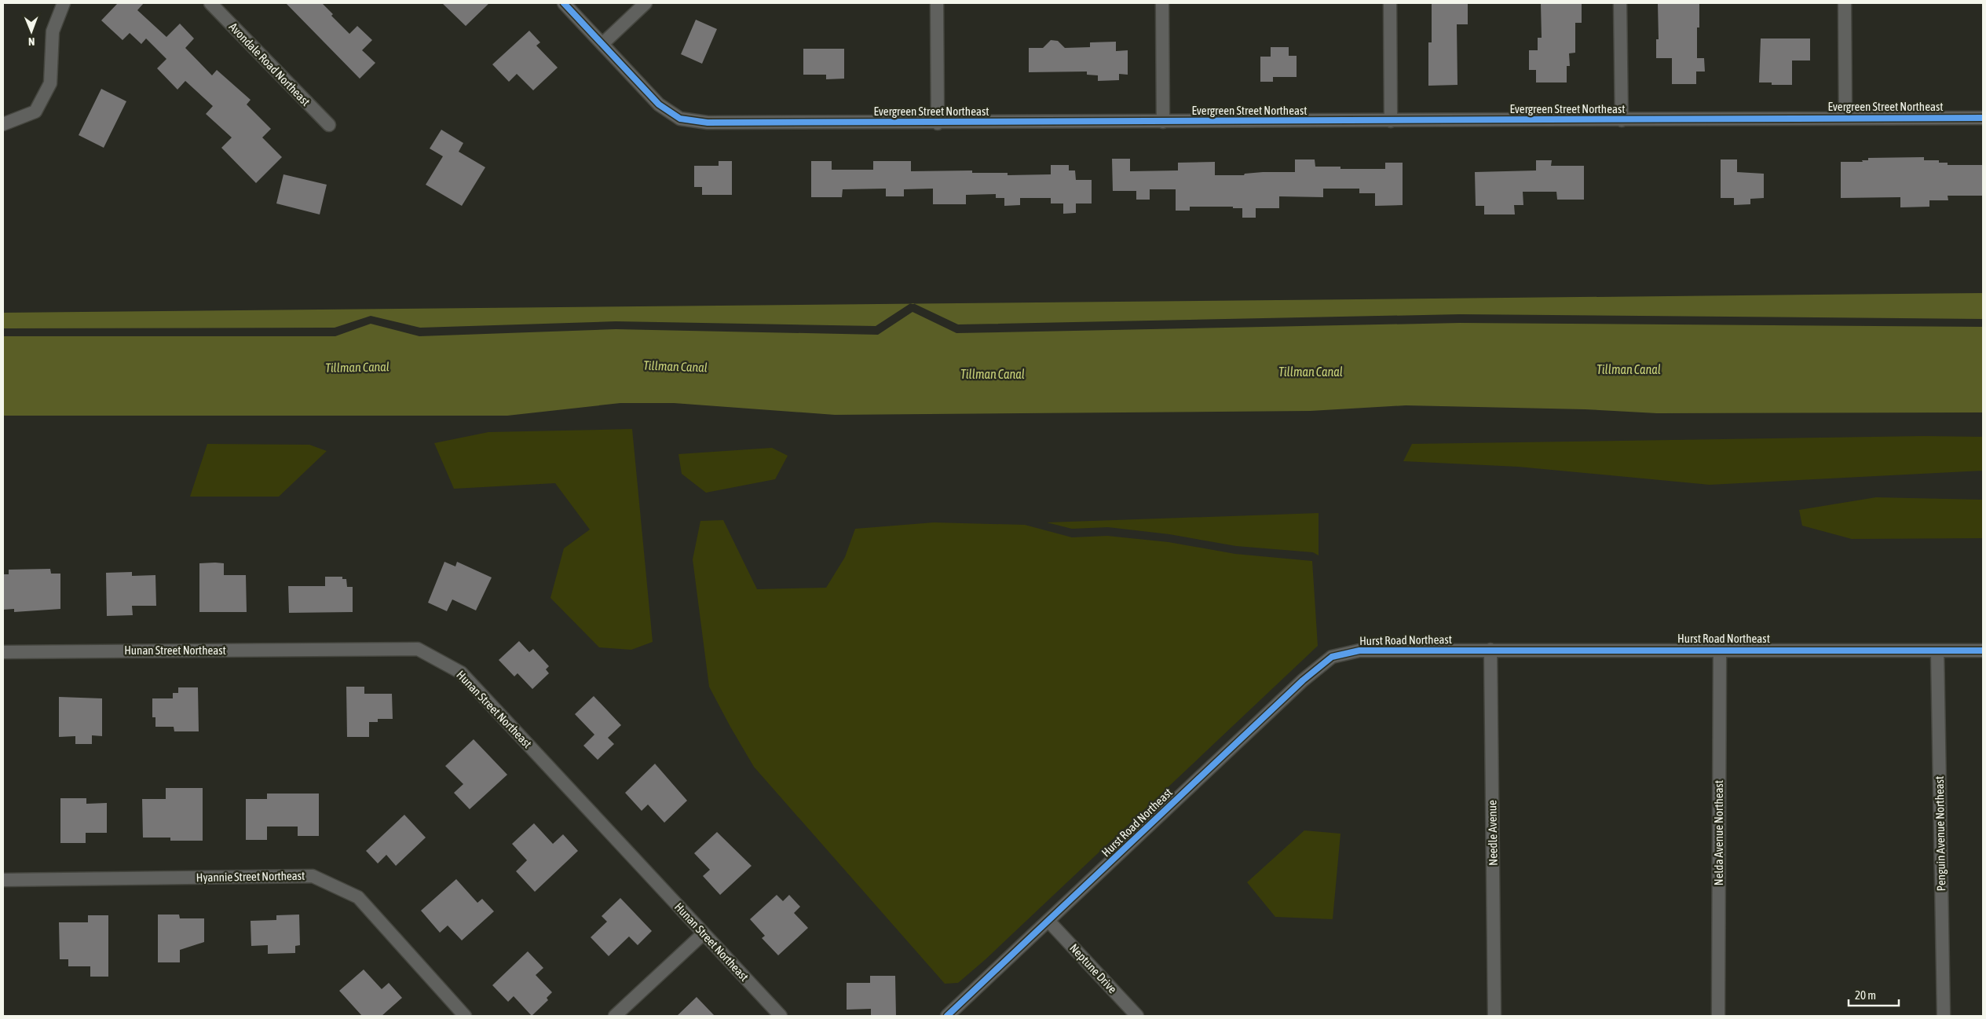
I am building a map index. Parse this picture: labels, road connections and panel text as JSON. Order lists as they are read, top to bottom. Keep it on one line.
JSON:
{"streets":{"street":["Avondale Road Northeast","Evergreen Street Northeast","Hurst Road Northeast","Hunan Street Northeast","Needle Avenue","Nelda Avenue Northeast","Penguin Avenue Northeast","Hyannie Street Northeast","Neptune Drive"]},"crossings":[["Hurst Road Northeast","Needle Avenue"],["Hurst Road Northeast","Nelda Avenue Northeast"],["Hurst Road Northeast","Penguin Avenue Northeast"],["Hurst Road Northeast","Neptune Drive"]],"water":["Tillman Canal"],"scale_bar":"20 m","north":"bottom"}
